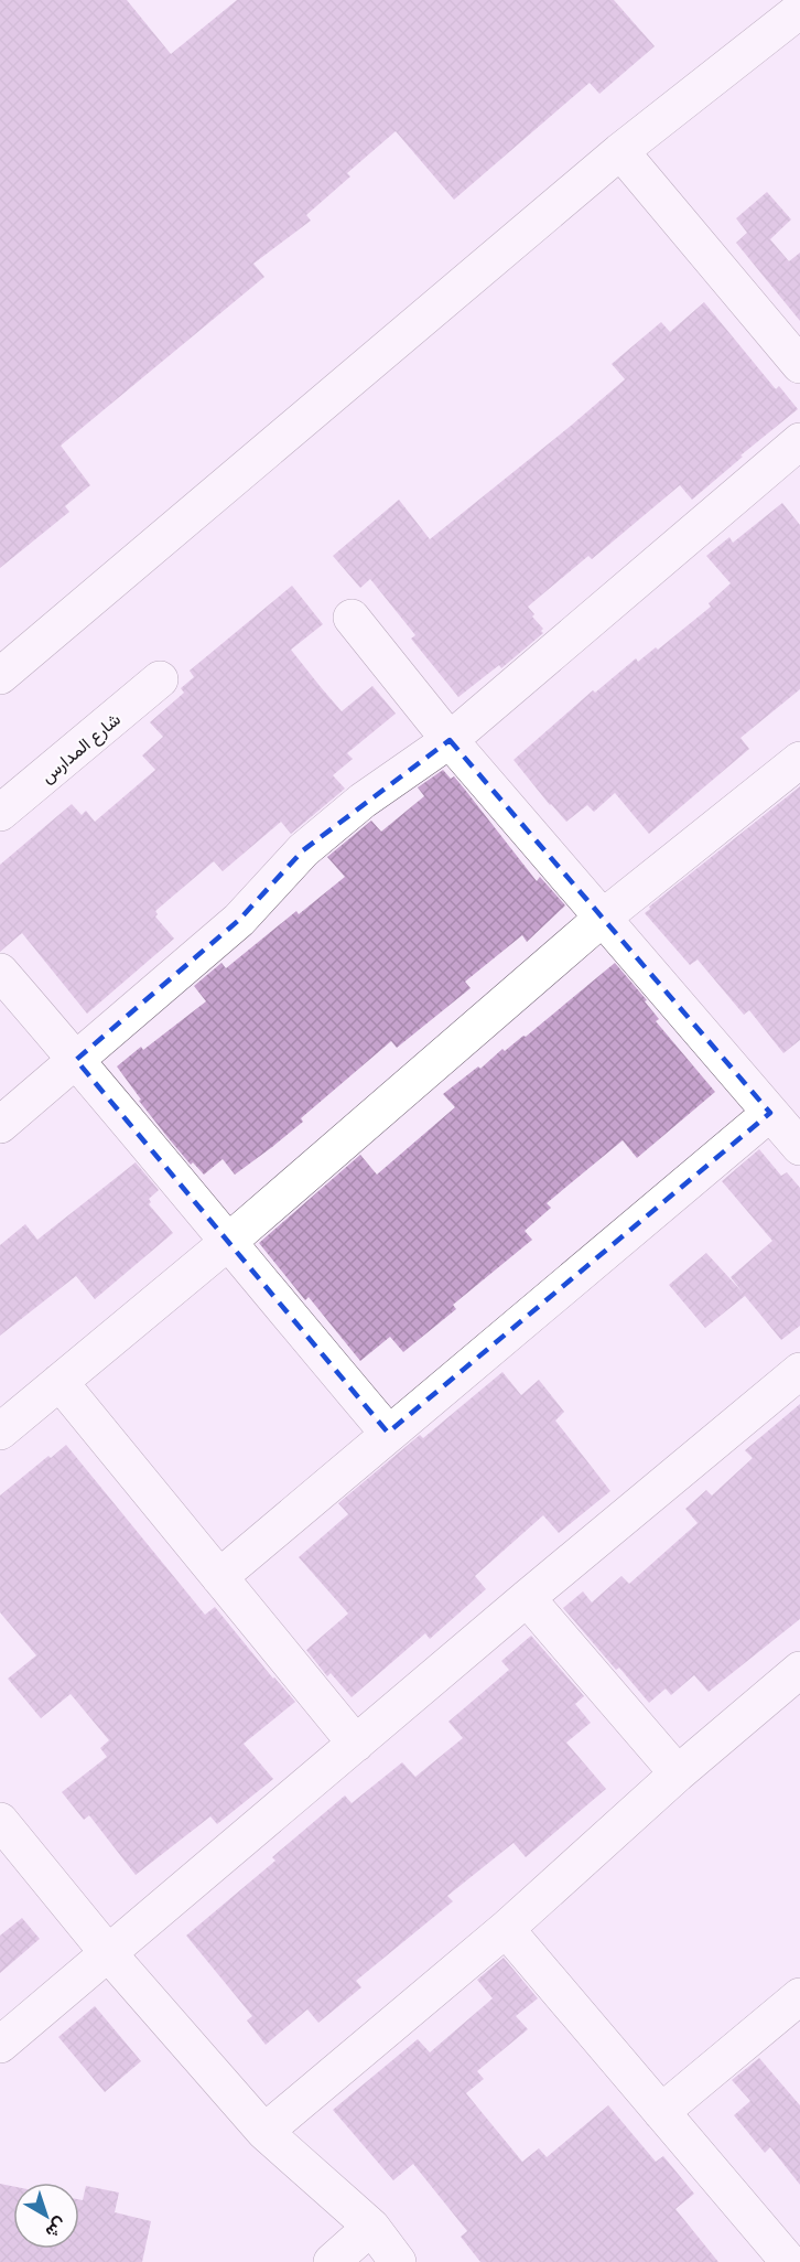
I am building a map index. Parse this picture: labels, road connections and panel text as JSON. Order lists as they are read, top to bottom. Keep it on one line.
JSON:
{"streets":{"street":["شارع المدارس"]},"north":"bottom right"}
